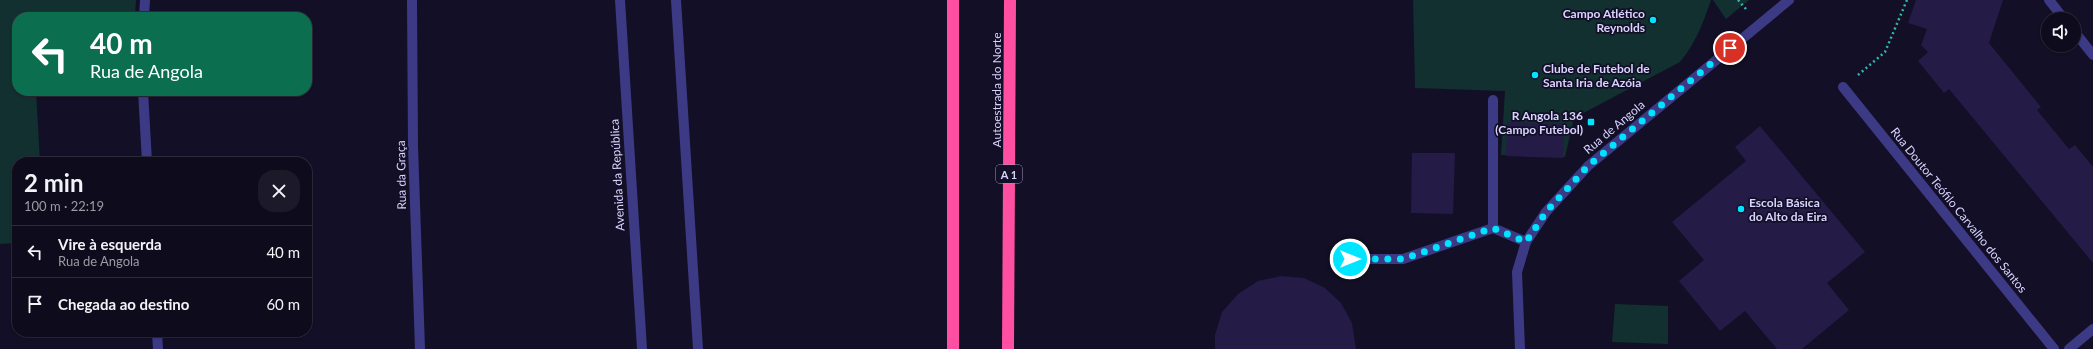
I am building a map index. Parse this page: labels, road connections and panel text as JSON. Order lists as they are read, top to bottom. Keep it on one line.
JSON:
{"streets":{"highway":["Autoestrada do Norte","A 1"],"street":["Rua de Angola","Rua da Graça","Avenida da República","Rua Doutor Teófilo Carvalho dos Santos"]},"places":{"other":["Campo Atlético Reynolds","Clube de Futebol de Santa Iria de Azóia","Escola Básica do Alto da Eira"],"transit":["R Angola 136 (Campo Futebol)"]},"page":{"turn":["40 m","Rua de Angola"],"heading":["2 min","100 m · 22:19"],"list":[{"name":"Vire à esquerda","note":"Rua de Angola","value":"40 m"},{"name":"Chegada ao destino","value":"60 m"}]}}
